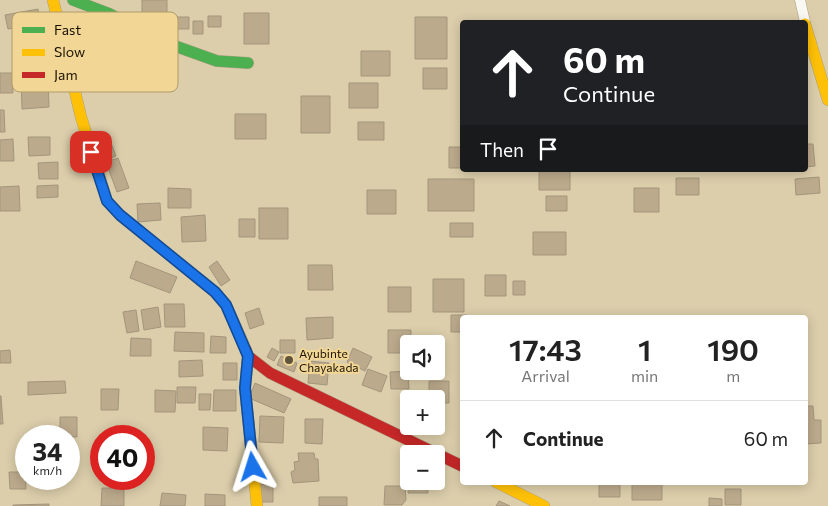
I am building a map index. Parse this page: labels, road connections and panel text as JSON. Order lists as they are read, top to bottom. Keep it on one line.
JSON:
{"places":["Ayubinte Chayakada"],"legend":["Fast","Slow","Jam"],"page":{"turn":["60 m","Continue"],"then":"Then","eta":["17:43","Arrival","1","min","190","m"],"map_buttons":["+","−"],"list":[{"name":"Continue","value":"60 m"}],"speed":"34 km/h","limit":"40"}}
